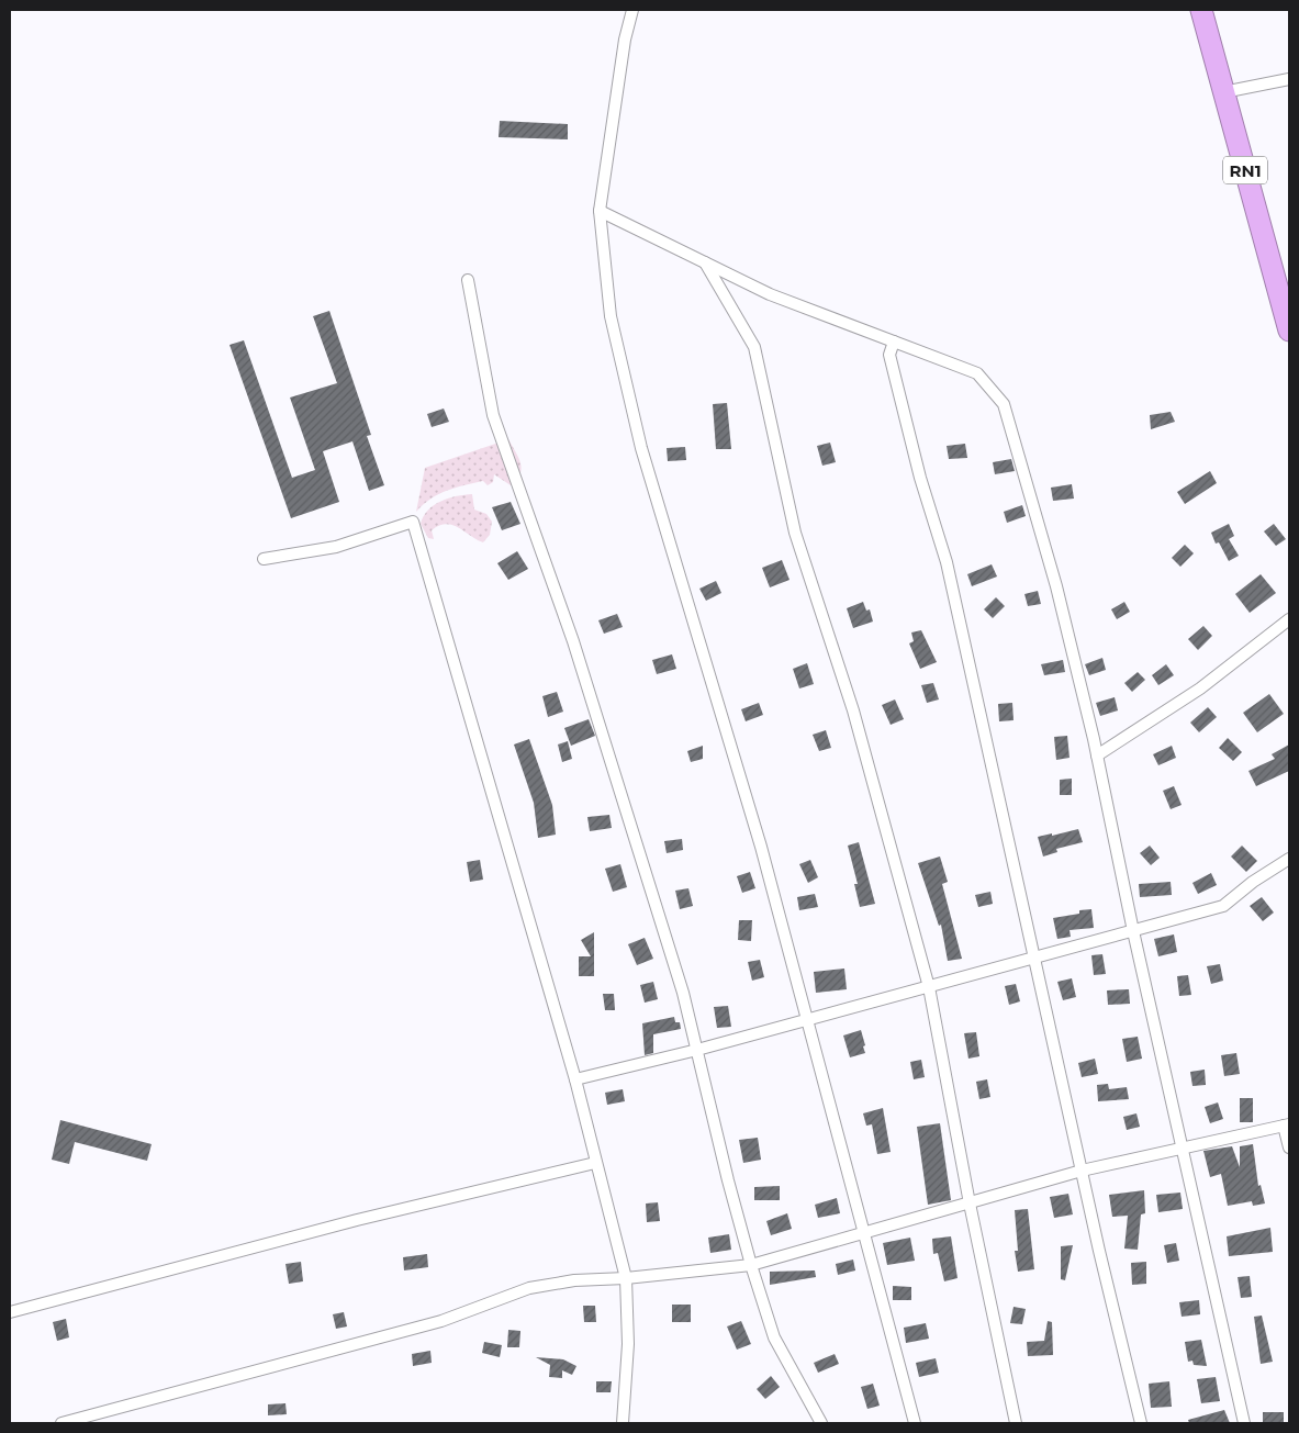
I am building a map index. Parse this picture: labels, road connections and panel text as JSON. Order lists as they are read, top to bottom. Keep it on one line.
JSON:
{"streets":{"highway":["RN1"]}}
